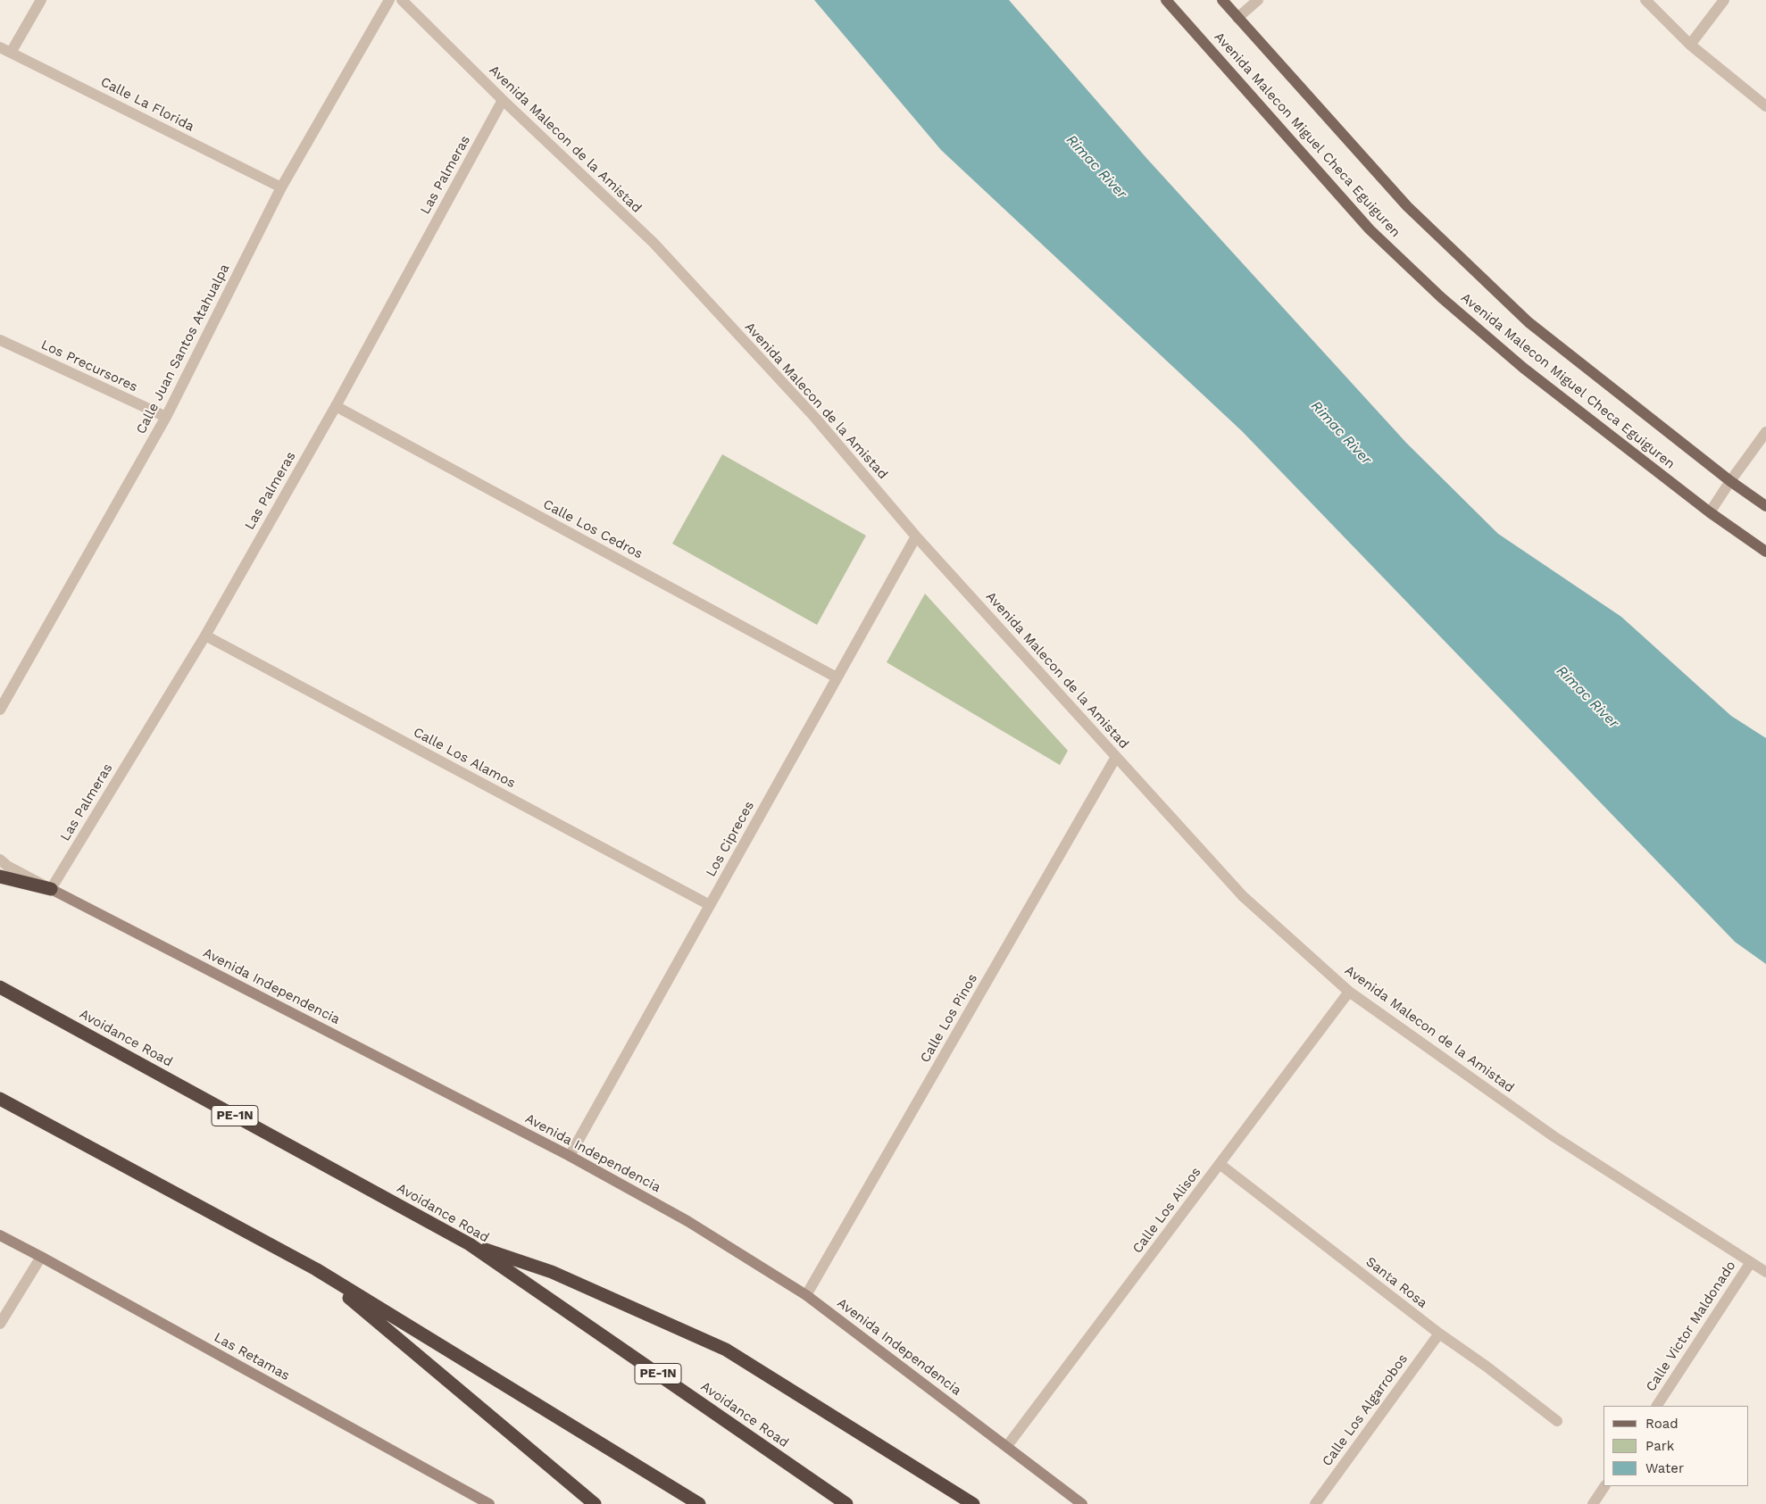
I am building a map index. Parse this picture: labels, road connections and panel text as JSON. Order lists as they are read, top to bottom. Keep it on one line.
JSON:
{"streets":{"highway":["Avoidance Road","PE-1N"],"main road":["Avenida Malecon Miguel Checa Eguiguren","Avenida Independencia","Las Retamas"],"street":["Calle La Florida","Avenida Malecon de la Amistad","Las Palmeras","Calle Juan Santos Atahualpa","Los Precursores","Calle Los Cedros","Calle Los Alamos","Los Cipreces","Calle Los Pinos","Calle Los Alisos","Santa Rosa","Calle Victor Maldonado","Calle Los Algarrobos"]},"crossings":[["Calle La Florida","Calle Juan Santos Atahualpa"],["Avenida Malecon de la Amistad","Las Palmeras"],["Avenida Malecon de la Amistad","Los Cipreces"],["Avenida Malecon de la Amistad","Calle Los Pinos"],["Avenida Malecon de la Amistad","Calle Los Alisos"],["Avenida Malecon de la Amistad","Calle Victor Maldonado"],["Las Palmeras","Calle Los Cedros"],["Las Palmeras","Calle Los Alamos"],["Las Palmeras","Avenida Independencia"],["Calle Juan Santos Atahualpa","Los Precursores"],["Calle Los Cedros","Los Cipreces"],["Calle Los Alamos","Los Cipreces"],["Los Cipreces","Avenida Independencia"],["Avenida Independencia","Calle Los Pinos"],["Avenida Independencia","Calle Los Alisos"],["Calle Los Alisos","Santa Rosa"],["Santa Rosa","Calle Los Algarrobos"]],"water":["Rimac River"],"legend":["Road","Park","Water"]}
